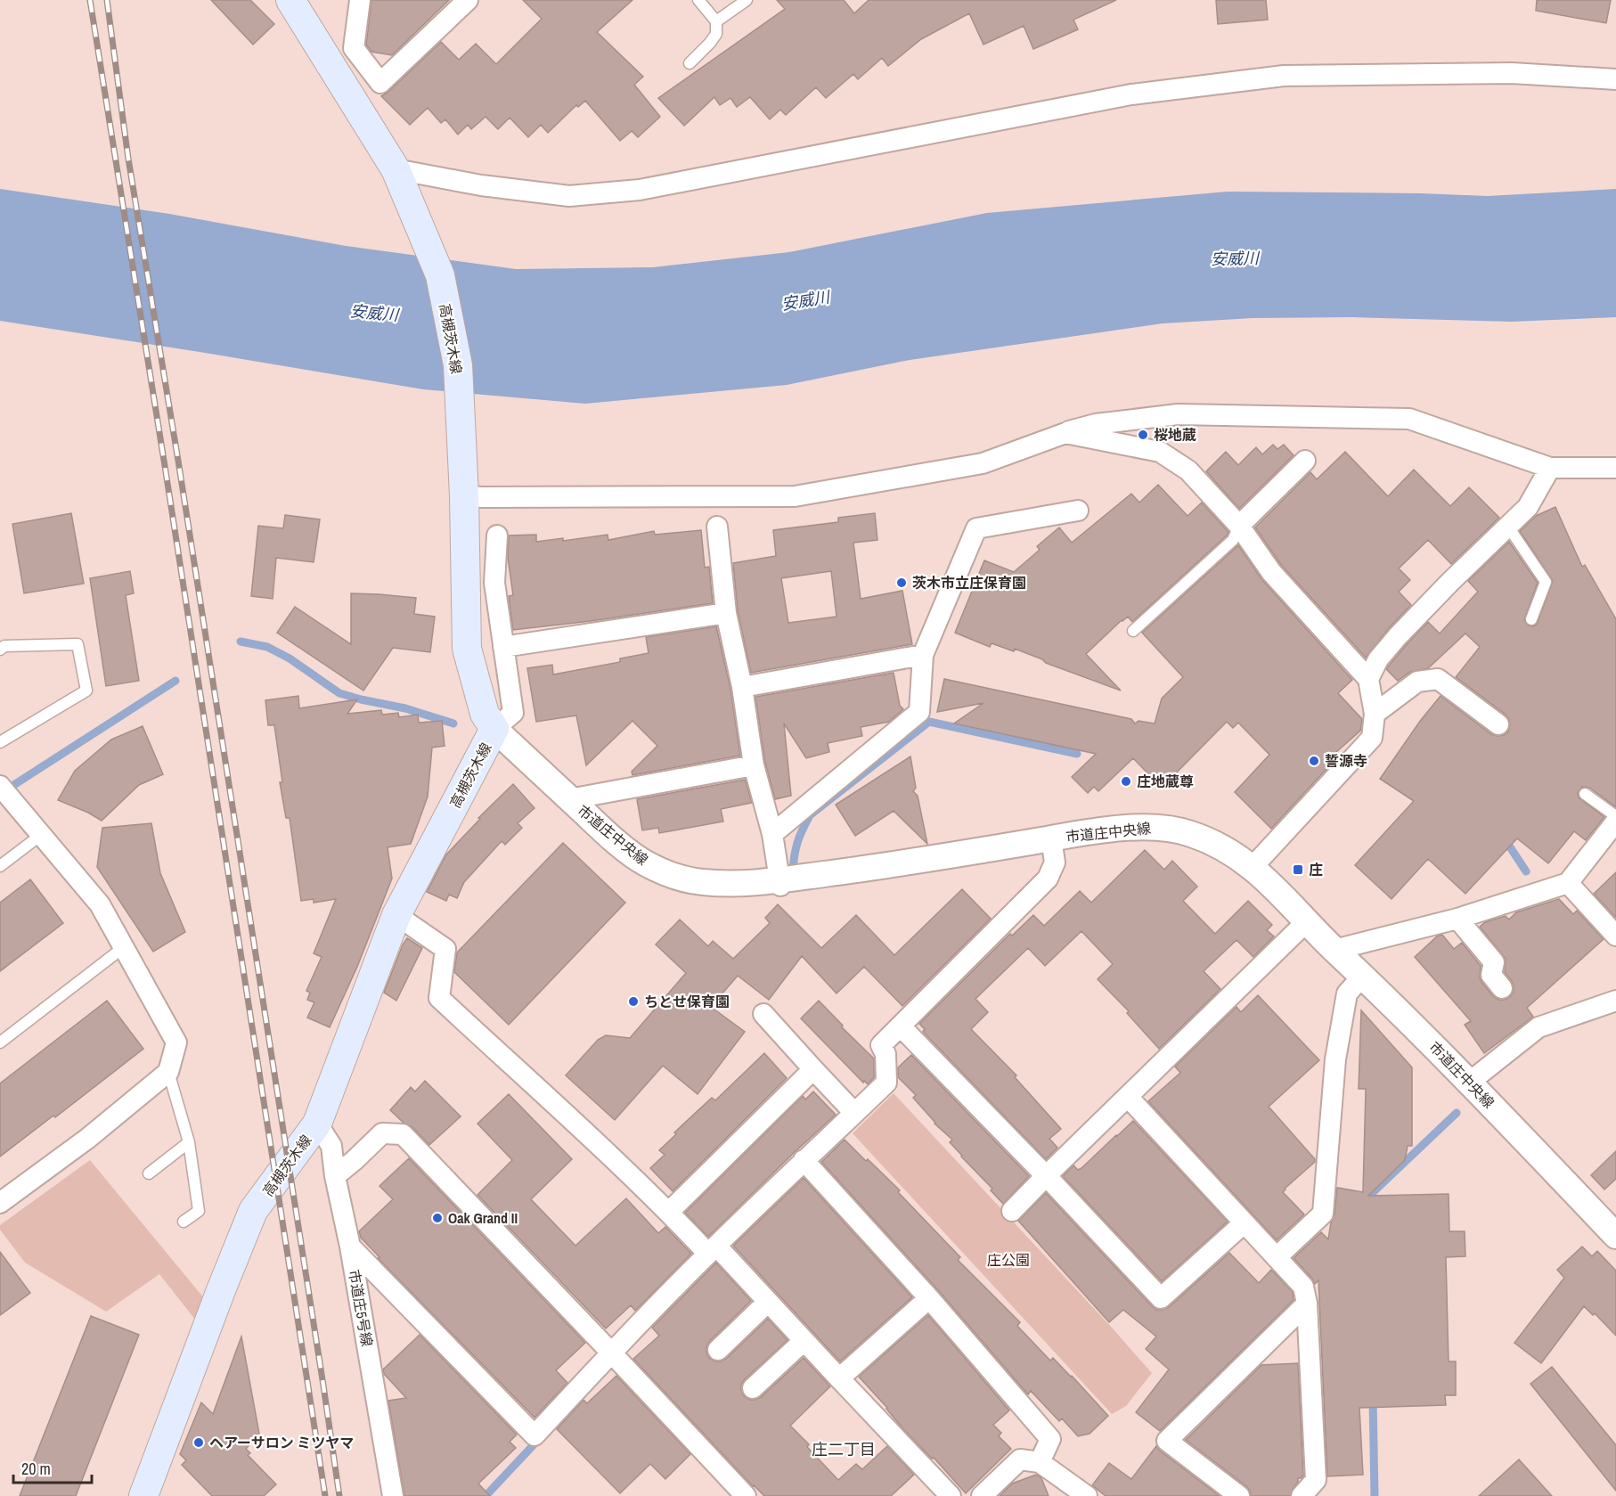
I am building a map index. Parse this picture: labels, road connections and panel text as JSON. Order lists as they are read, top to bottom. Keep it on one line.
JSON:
{"streets":{"main road":["高槻茨木線"],"street":["市道庄中央線","市道庄5号線"]},"crossings":[["高槻茨木線","市道庄中央線"],["高槻茨木線","市道庄5号線"]],"districts":["庄二丁目"],"water":["安威川"],"parks":["庄公園"],"places":{"other":["桜地蔵","茨木市立庄保育園","誓源寺","庄地蔵尊","ちとせ保育園","Oak Grand II","ヘアーサロン ミツヤマ"],"transit":["庄"]},"scale_bar":"20 m"}
